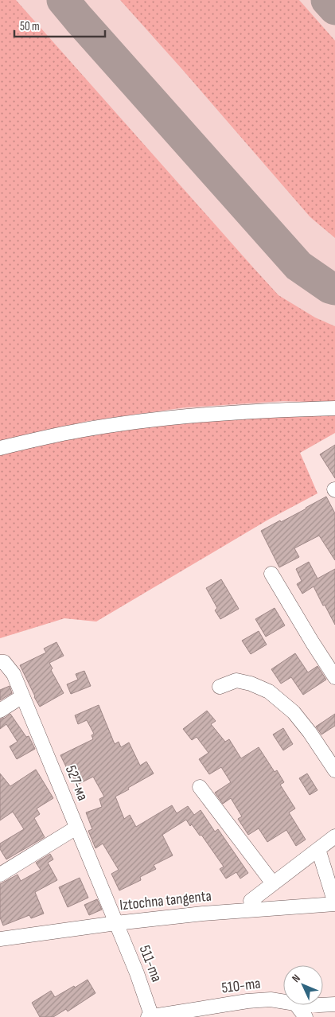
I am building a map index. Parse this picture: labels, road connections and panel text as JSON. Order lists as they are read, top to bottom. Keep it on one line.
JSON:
{"streets":{"street":["527-ма","Iztochna tangenta","511-та","510-та"]},"crossings":[["527-ма","Iztochna tangenta"],["527-ма","511-та"],["Iztochna tangenta","511-та"],["511-та","510-та"]],"scale_bar":"50 m","north":"top left"}
